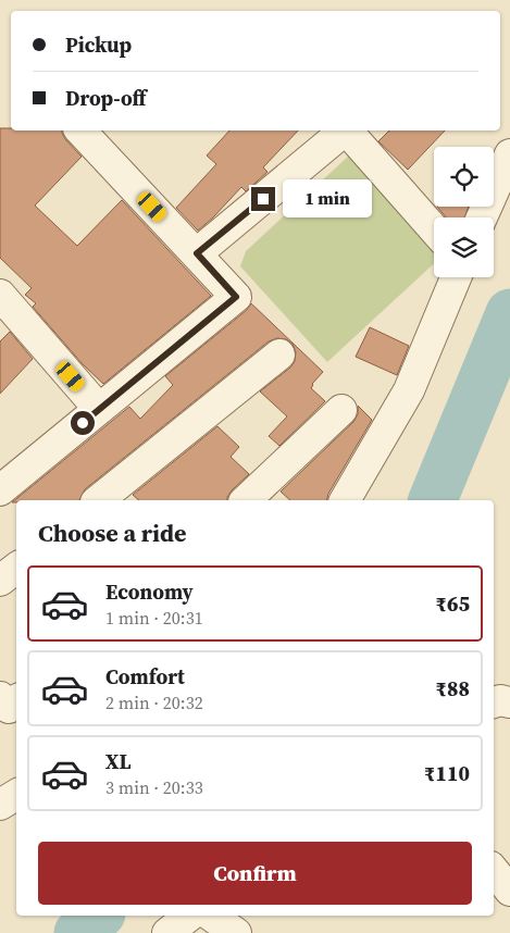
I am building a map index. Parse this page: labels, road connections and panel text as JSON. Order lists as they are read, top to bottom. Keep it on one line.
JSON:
{"page":{"banner":["Pickup","Drop-off"],"bubble":"1 min","heading":"Choose a ride","list":[{"name":"Economy","note":"1 min · 20:31","value":"₹65"},{"name":"Comfort","note":"2 min · 20:32","value":"₹88"},{"name":"XL","note":"3 min · 20:33","value":"₹110"}],"buttons":"Confirm"}}
